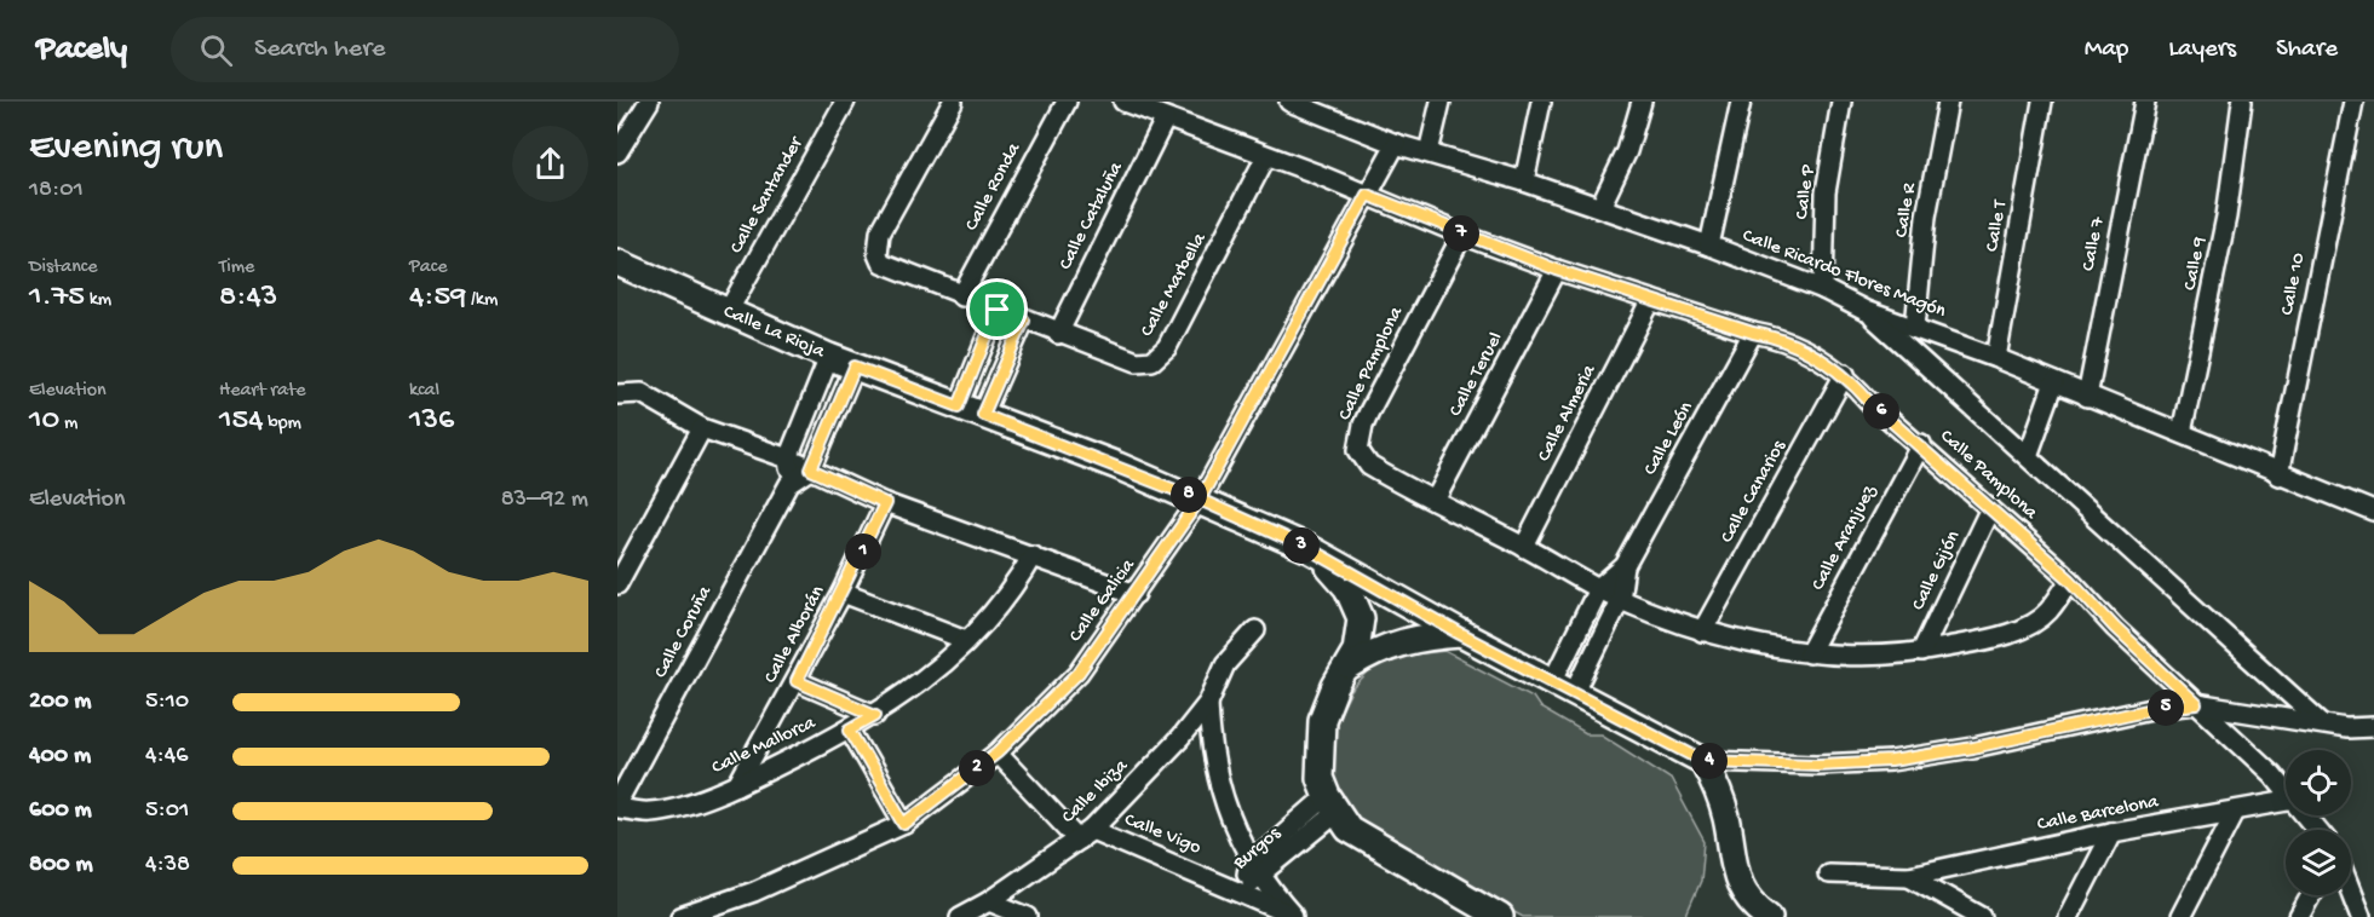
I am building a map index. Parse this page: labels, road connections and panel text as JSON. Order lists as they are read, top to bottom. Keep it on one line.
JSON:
{"streets":{"street":["Calle Ronda","Calle P","Calle Santander","Calle R","Calle Cataluña","Calle T","Calle 7","Calle 9","Calle Ricardo Flores Magón","Calle 10","Calle Marbella","Calle La Rioja","Calle Pamplona","Calle Teruel","Calle Almeria","Calle León","Calle Canarios","Calle Aranjuez","Calle Gijón","Calle Galicia","Calle Coruña","Calle Alborán","Calle Mallorca","Calle Ibiza","Calle Barcelona","Calle Vigo","Burgos"]},"crossings":[["Calle Ronda","Calle Marbella"],["Calle P","Calle Ricardo Flores Magón"],["Calle Santander","Calle La Rioja"],["Calle R","Calle Ricardo Flores Magón"],["Calle Cataluña","Calle Marbella"],["Calle T","Calle Ricardo Flores Magón"],["Calle 7","Calle Ricardo Flores Magón"],["Calle 9","Calle Ricardo Flores Magón"],["Calle Ricardo Flores Magón","Calle 10"],["Calle Ricardo Flores Magón","Calle Galicia"],["Calle La Rioja","Calle Pamplona"],["Calle La Rioja","Calle León"],["Calle La Rioja","Calle Galicia"],["Calle Pamplona","Calle Teruel"],["Calle Pamplona","Calle Almeria"],["Calle Pamplona","Calle León"],["Calle Pamplona","Calle Canarios"],["Calle Pamplona","Calle Aranjuez"],["Calle Pamplona","Calle Gijón"],["Calle Galicia","Calle Vigo"],["Calle Alborán","Calle Mallorca"],["Calle Ibiza","Calle Vigo"],["Calle Ibiza","Burgos"],["Calle Vigo","Burgos"]],"page":{"header":"Pacely","search":"Search here","nav":["Map","Layers","Share"],"heading":["Evening run","18:01"],"pins":["7","6","8","3","1","5","4","2"],"stats":[["Distance","1.75 km"],["Time","8:43"],["Pace","4:59 /km"],["Elevation","10 m"],["Heart rate","154 bpm"],["kcal","136"]],"chart":["Elevation","83–92 m"],"list":[{"name":"200 m","note":"5:10"},{"name":"400 m","note":"4:46"},{"name":"600 m","note":"5:01"},{"name":"800 m","note":"4:38"}]}}
